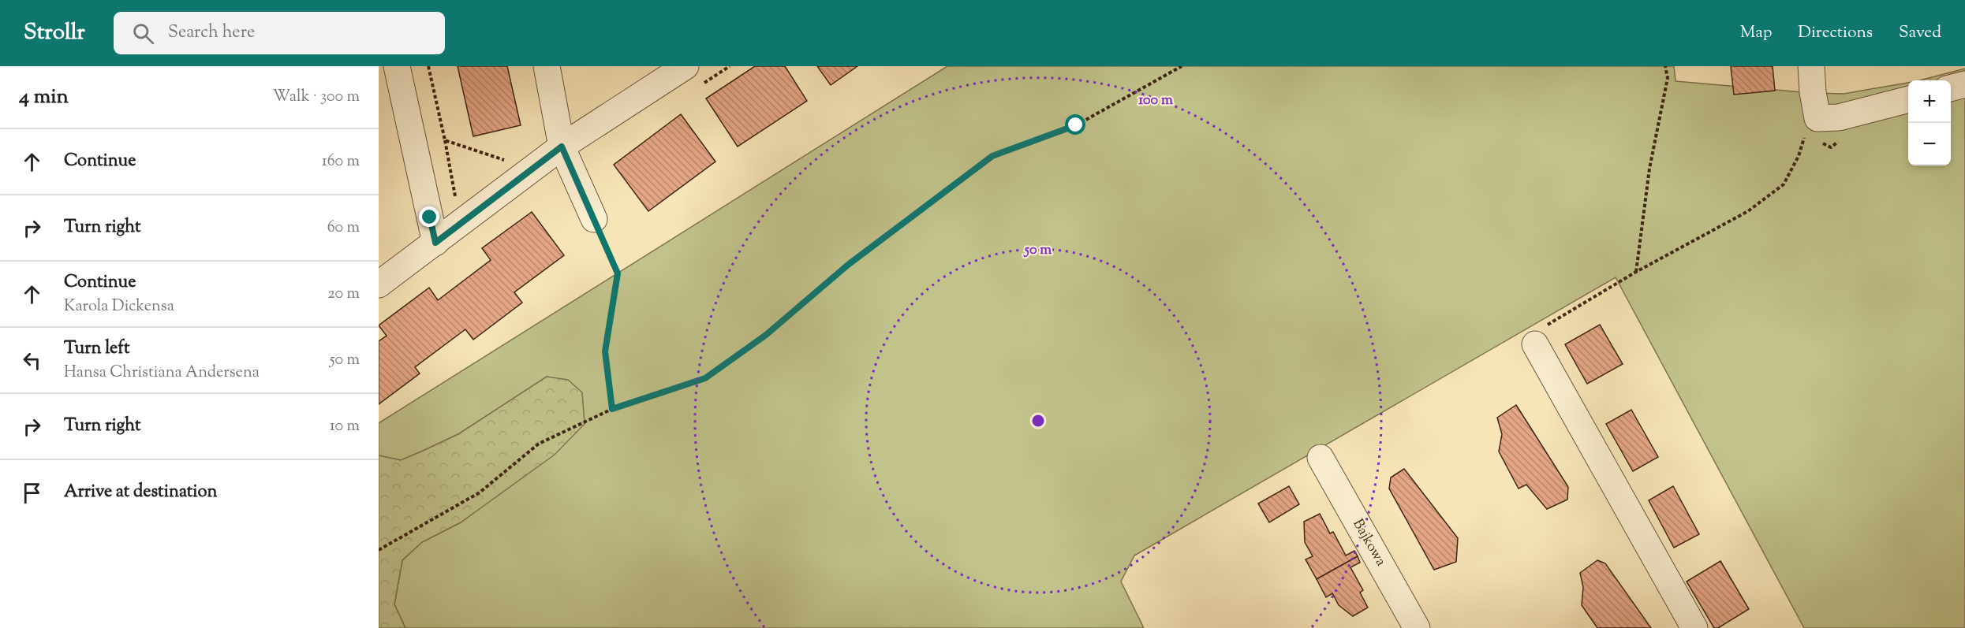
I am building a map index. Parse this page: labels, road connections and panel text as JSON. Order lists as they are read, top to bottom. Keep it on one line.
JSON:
{"streets":{"street":["Bajkowa"]},"page":{"header":"Strollr","search":"Search here","nav":["Map","Directions","Saved"],"heading":["4 min","Walk · 300 m"],"map_buttons":["+","−"],"list":[["Continue","160 m"],["Turn right","60 m"],["Continue","Karola Dickensa","20 m"],["Turn left","Hansa Christiana Andersena","50 m"],["Turn right","10 m"],"Arrive at destination"]},"rings":["100 m","50 m"]}
